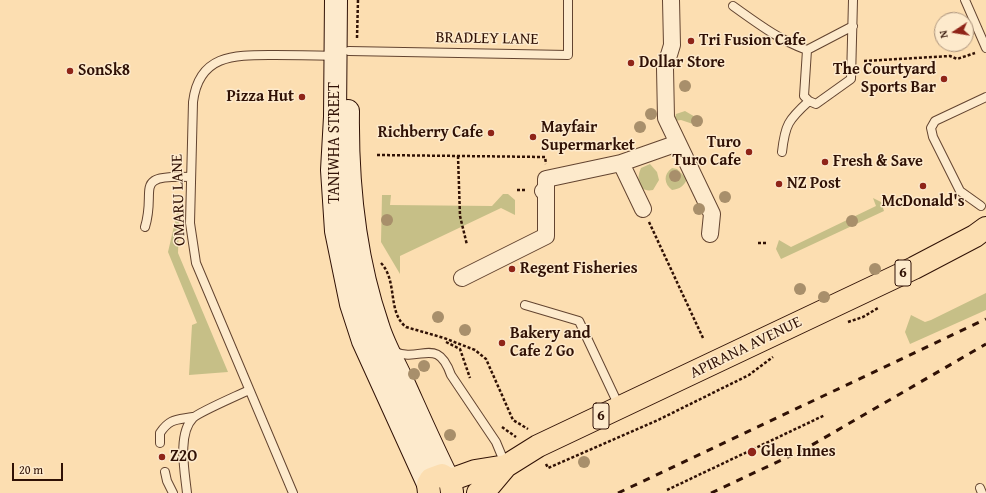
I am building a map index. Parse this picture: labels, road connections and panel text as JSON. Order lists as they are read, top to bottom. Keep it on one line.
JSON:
{"streets":{"main road":["TANIWHA STREET","6","APIRANA AVENUE"],"lane":["BRADLEY LANE","OMARU LANE"]},"crossings":[["BRADLEY LANE","TANIWHA STREET"],["BRADLEY LANE","OMARU LANE"],["TANIWHA STREET","OMARU LANE"],["TANIWHA STREET","APIRANA AVENUE"]],"places":["Tri Fusion Cafe","Dollar Store","SonSk8","The Courtyard Sports Bar","Pizza Hut","Richberry Cafe","Mayfair Supermarket","Turo Turo Cafe","Fresh & Save","NZ Post","McDonald's","Regent Fisheries","Bakery and Cafe 2 Go","Glen Innes","Z2O"],"scale_bar":"20 m","north":"left"}
